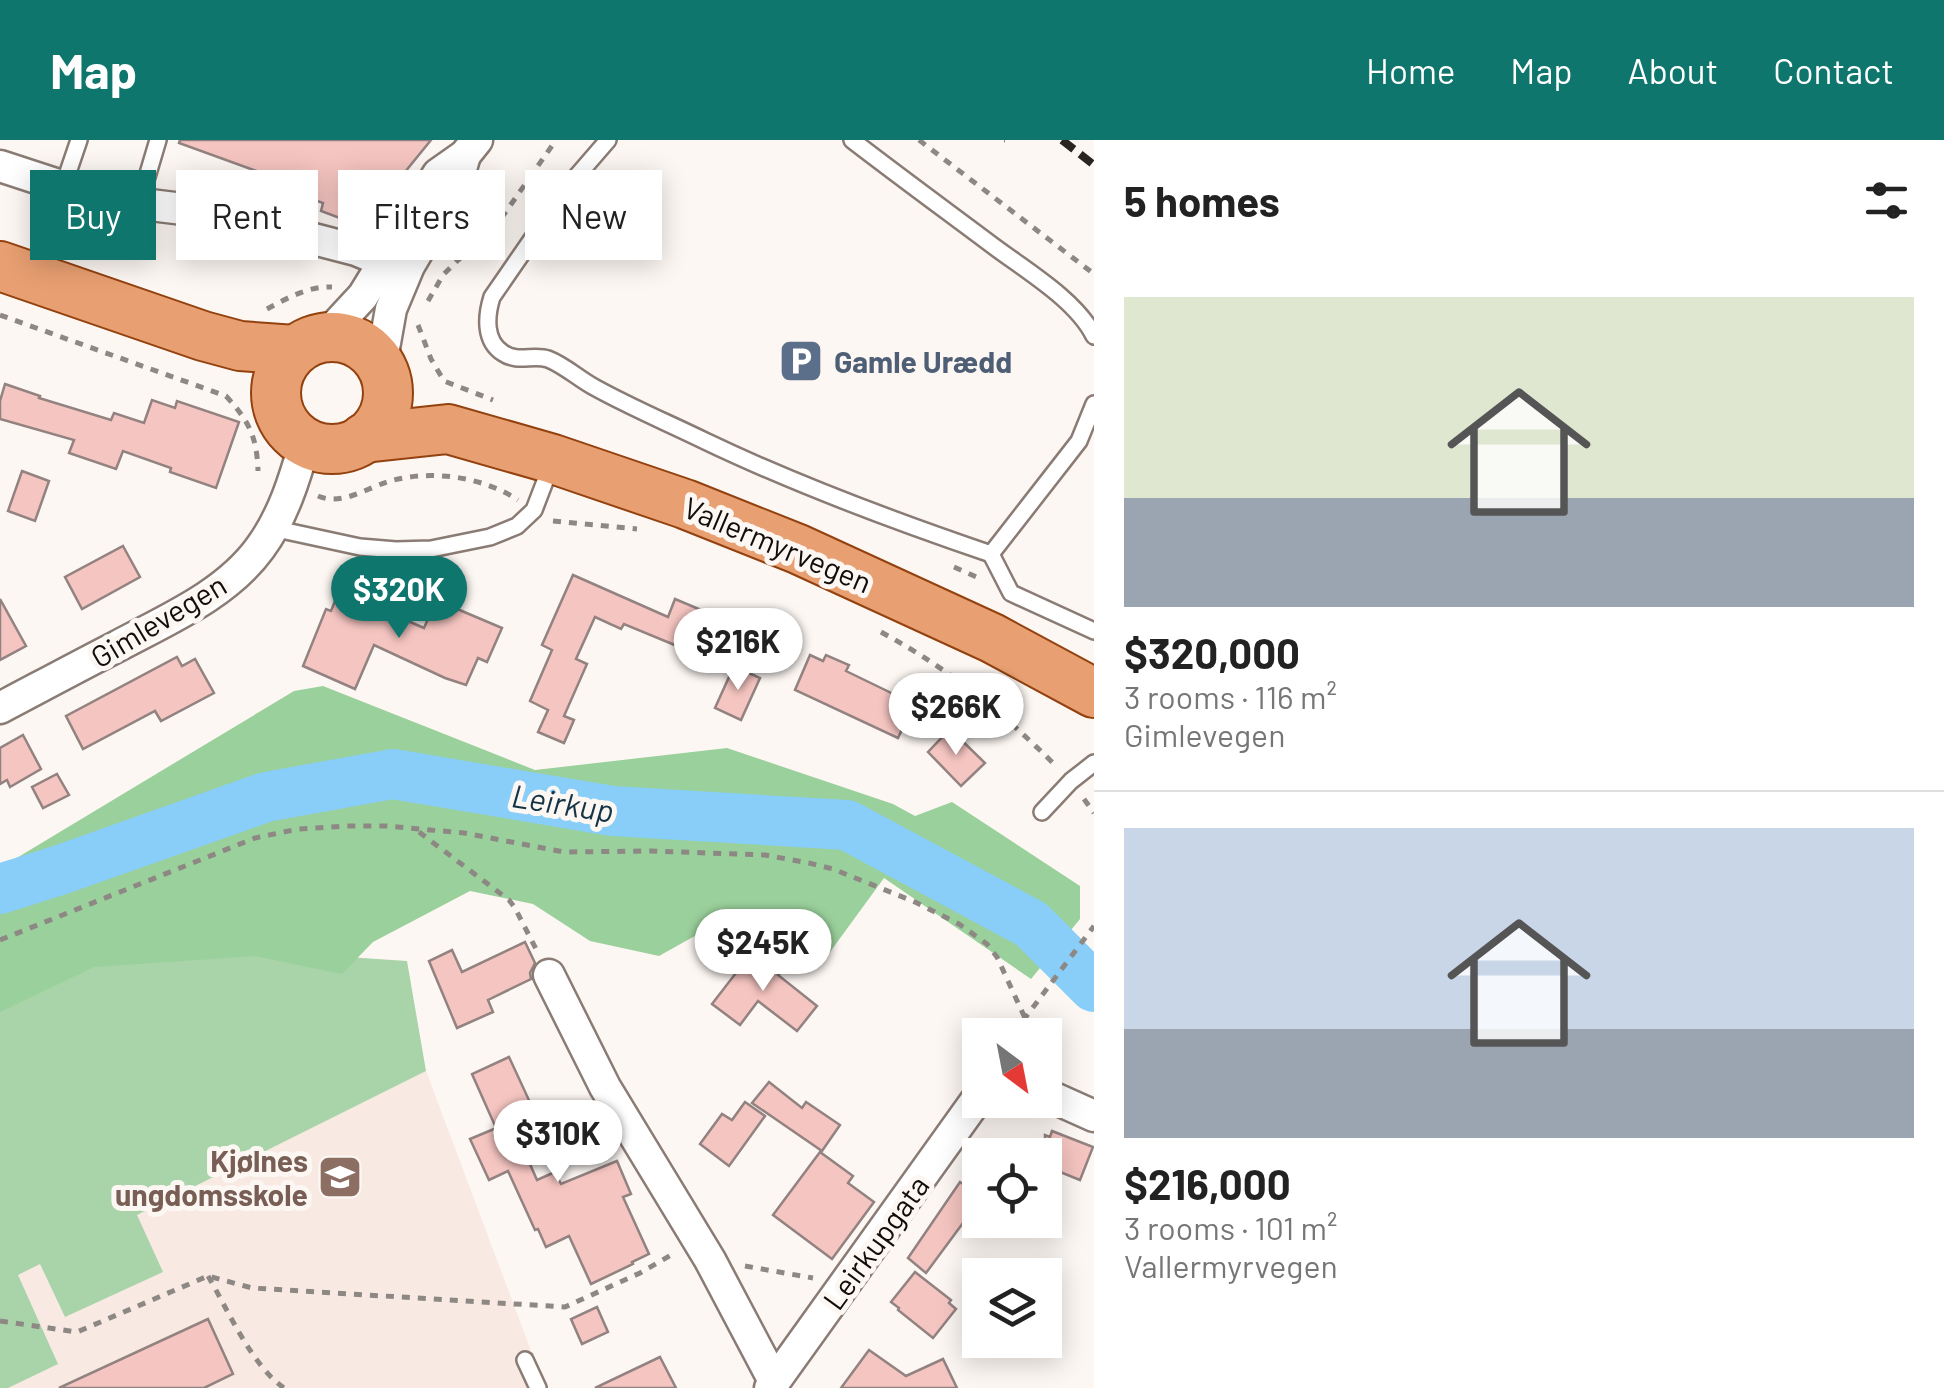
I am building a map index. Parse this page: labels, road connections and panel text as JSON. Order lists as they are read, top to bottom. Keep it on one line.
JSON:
{"streets":{"main road":["Vallermyrvegen"],"street":["Gimlevegen","Leirkupgata"]},"crossings":[["Vallermyrvegen","Gimlevegen"]],"water":["Leirkup"],"places":{"parking":["Gamle Urædd"],"school or university":["Kjølnes ungdomsskole"]},"north":"bottom right","page":{"header":"Map","nav":["Home","Map","About","Contact"],"heading":"5 homes","chip":["Buy","Rent","Filters","New"],"list":[{"name":"$320,000","note":"3 rooms · 116 m² · Gimlevegen"},{"name":"$216,000","note":"3 rooms · 101 m² · Vallermyrvegen"}],"price":["$320K","$216K","$266K","$245K","$310K"]}}
